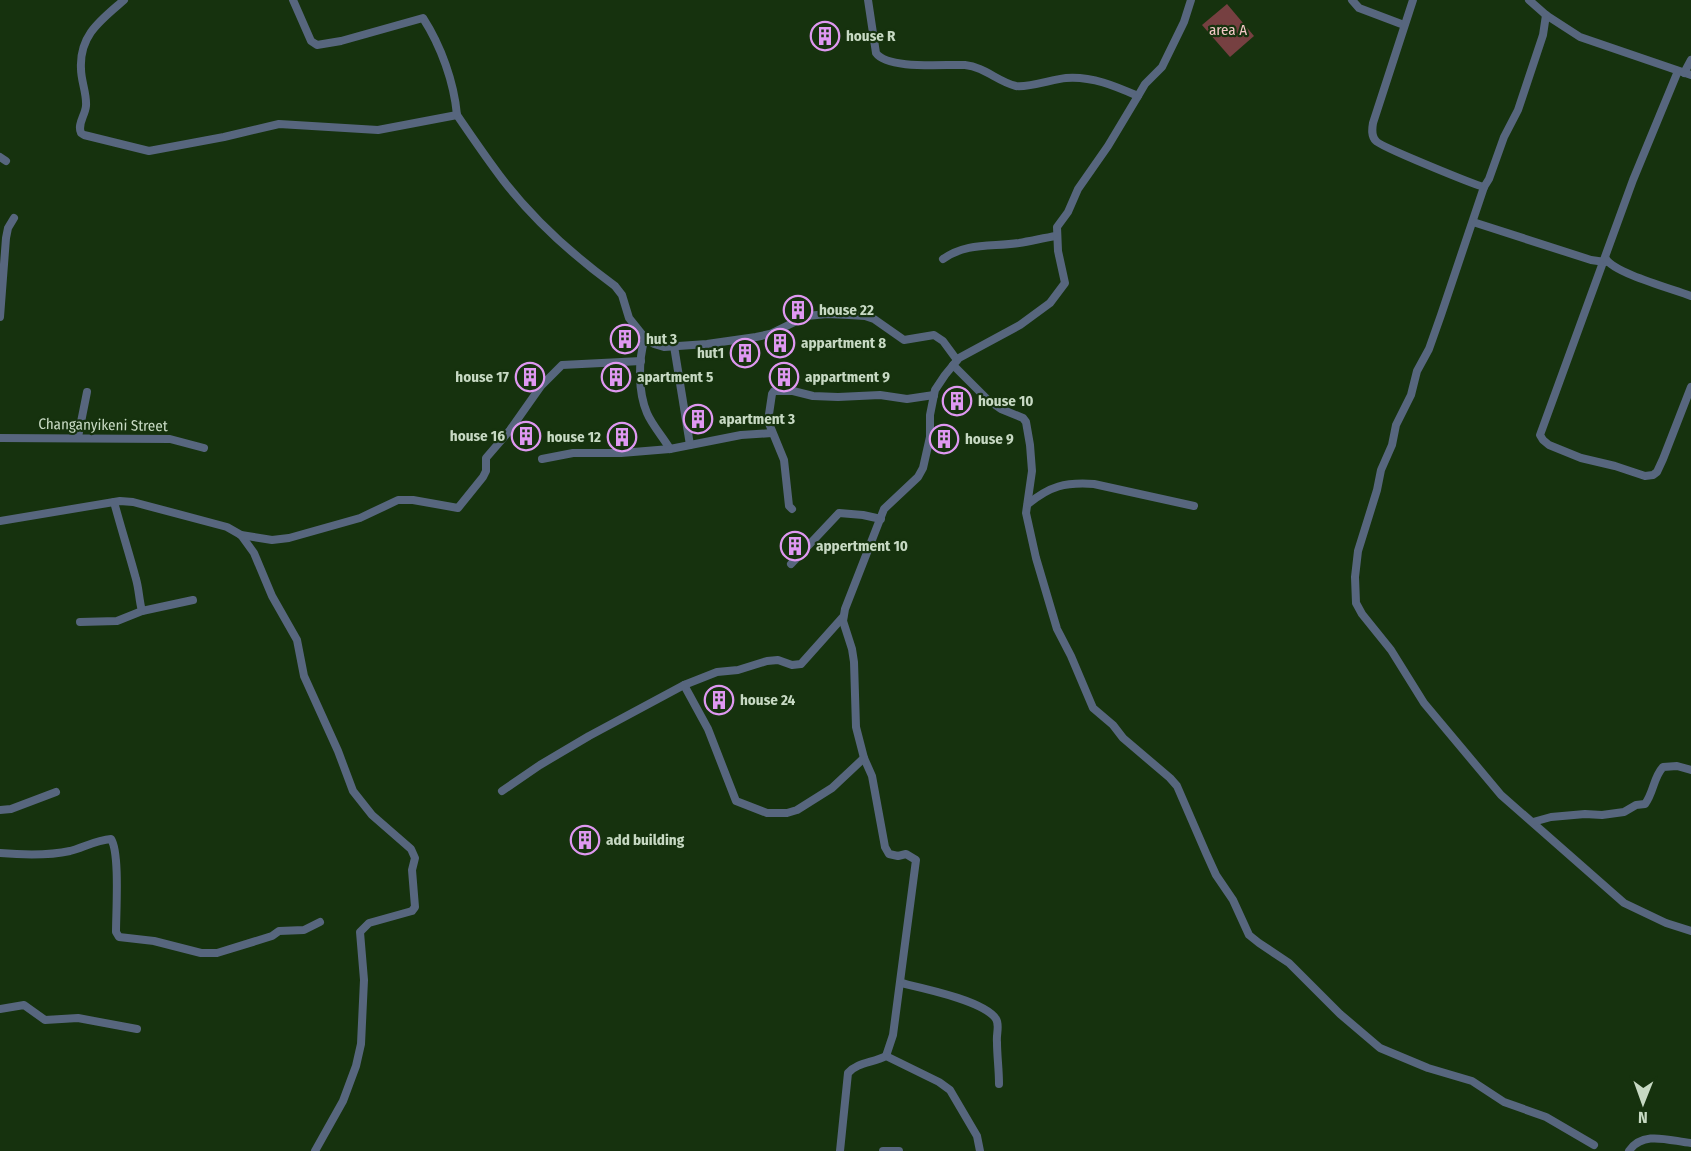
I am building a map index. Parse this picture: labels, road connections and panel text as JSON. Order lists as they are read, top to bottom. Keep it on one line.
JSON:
{"streets":{"street":["Changanyikeni Street"]},"parks":["area A"],"places":{"building":["house R","house 22","hut 3","appartment 8","hut1","house 17","apartment 5","appartment 9","house 10","apartment 3","house 16","house 12","house 9","appertment 10","house 24","add building"]},"north":"bottom"}
